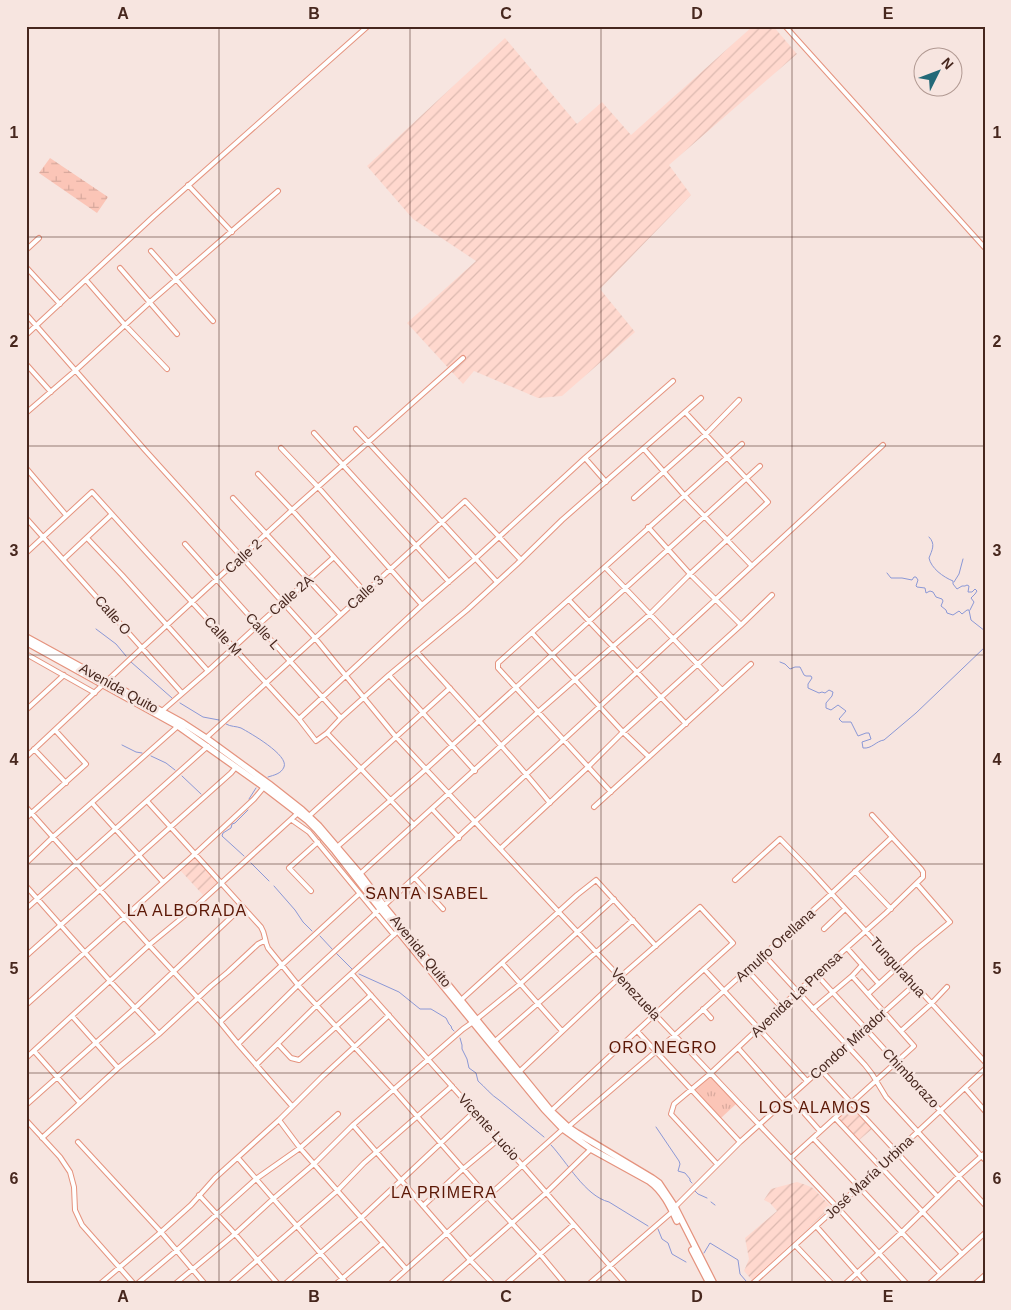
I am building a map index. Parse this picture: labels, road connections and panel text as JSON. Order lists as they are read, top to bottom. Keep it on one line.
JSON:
{"streets":{"highway":["Avenida Quito"],"street":["Calle 2","Calle 3","Calle 2A","Calle O","Calle L","Calle M","Arnulfo Orellana","Tungurahua","Venezuela","Avenida La Prensa","Condor Mirador","Chimborazo","Vicente Lucio","José María Urbina"]},"crossings":[["Calle 2","Calle O"],["Calle 2","Calle L"],["Calle 2","Calle M"],["Calle 2","Avenida Quito"],["Calle 3","Calle L"],["Calle 3","Calle M"],["Calle 3","Avenida Quito"],["Calle 2A","Calle O"],["Calle 2A","Calle L"],["Calle 2A","Calle M"],["Calle 2A","Avenida Quito"],["Avenida Quito","Arnulfo Orellana"],["Avenida Quito","Condor Mirador"],["Arnulfo Orellana","Tungurahua"],["Arnulfo Orellana","Venezuela"],["Arnulfo Orellana","Avenida La Prensa"],["Arnulfo Orellana","Vicente Lucio"],["Tungurahua","Avenida La Prensa"],["Tungurahua","Condor Mirador"],["Venezuela","Avenida La Prensa"],["Venezuela","Condor Mirador"],["Venezuela","José María Urbina"],["Avenida La Prensa","Condor Mirador"],["Avenida La Prensa","Chimborazo"],["Condor Mirador","Chimborazo"],["Condor Mirador","Vicente Lucio"],["Chimborazo","José María Urbina"]],"districts":["SANTA ISABEL","LA ALBORADA","ORO NEGRO","LOS ALAMOS","LA PRIMERA"],"north":"top right","grid":{"columns":["A","B","C","D","E"],"rows":["1","2","3","4","5","6"]}}
